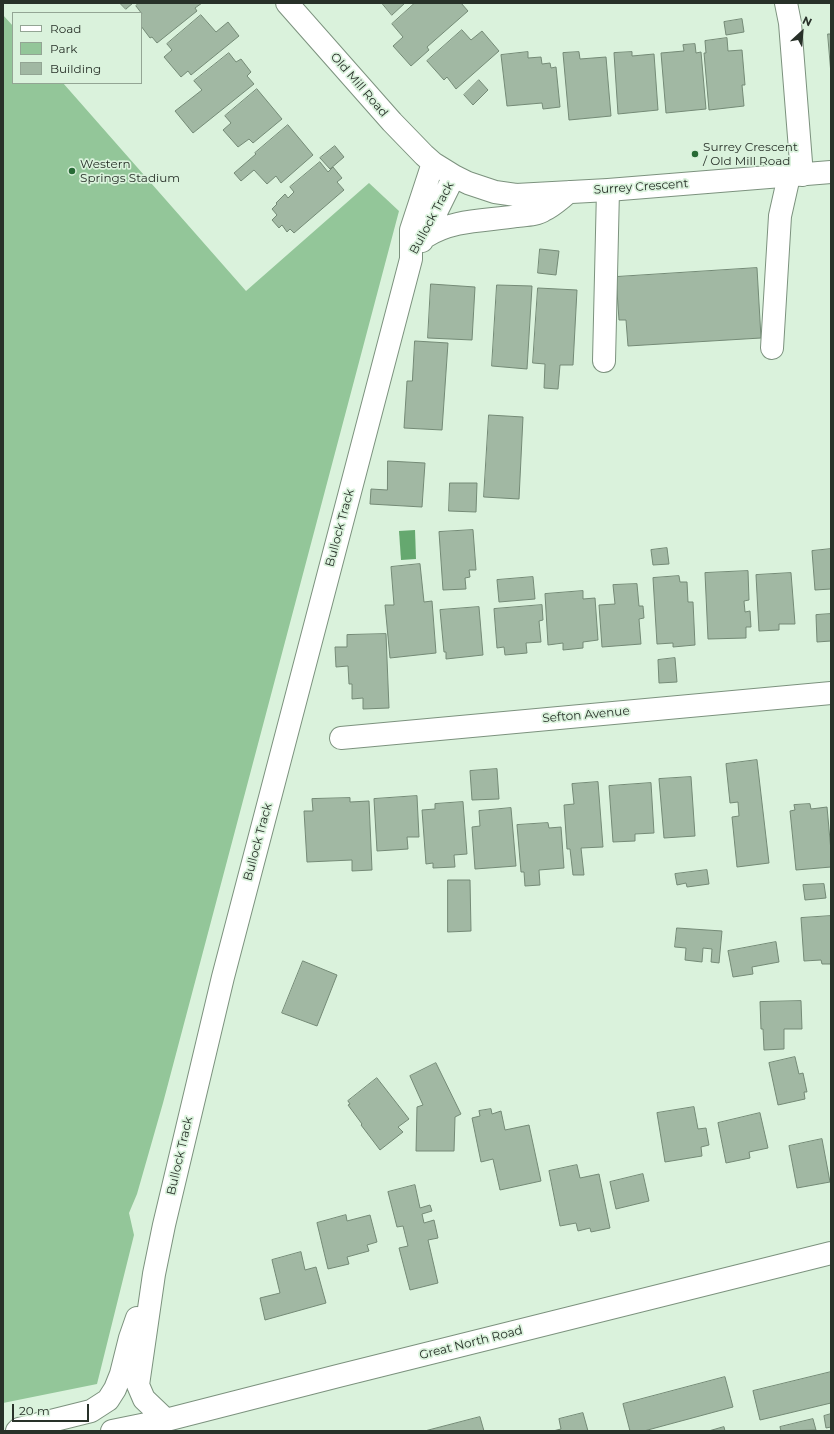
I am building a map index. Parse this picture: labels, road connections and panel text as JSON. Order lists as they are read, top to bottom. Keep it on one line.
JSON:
{"streets":{"main road":["Old Mill Road","Surrey Crescent","Bullock Track","Sefton Avenue","Great North Road"]},"crossings":[["Old Mill Road","Surrey Crescent"],["Old Mill Road","Bullock Track"],["Surrey Crescent","Bullock Track"],["Bullock Track","Great North Road"]],"places":["Surrey Crescent / Old Mill Road","Western Springs Stadium"],"legend":["Road","Park","Building"],"scale_bar":"20 m","north":"top right"}
